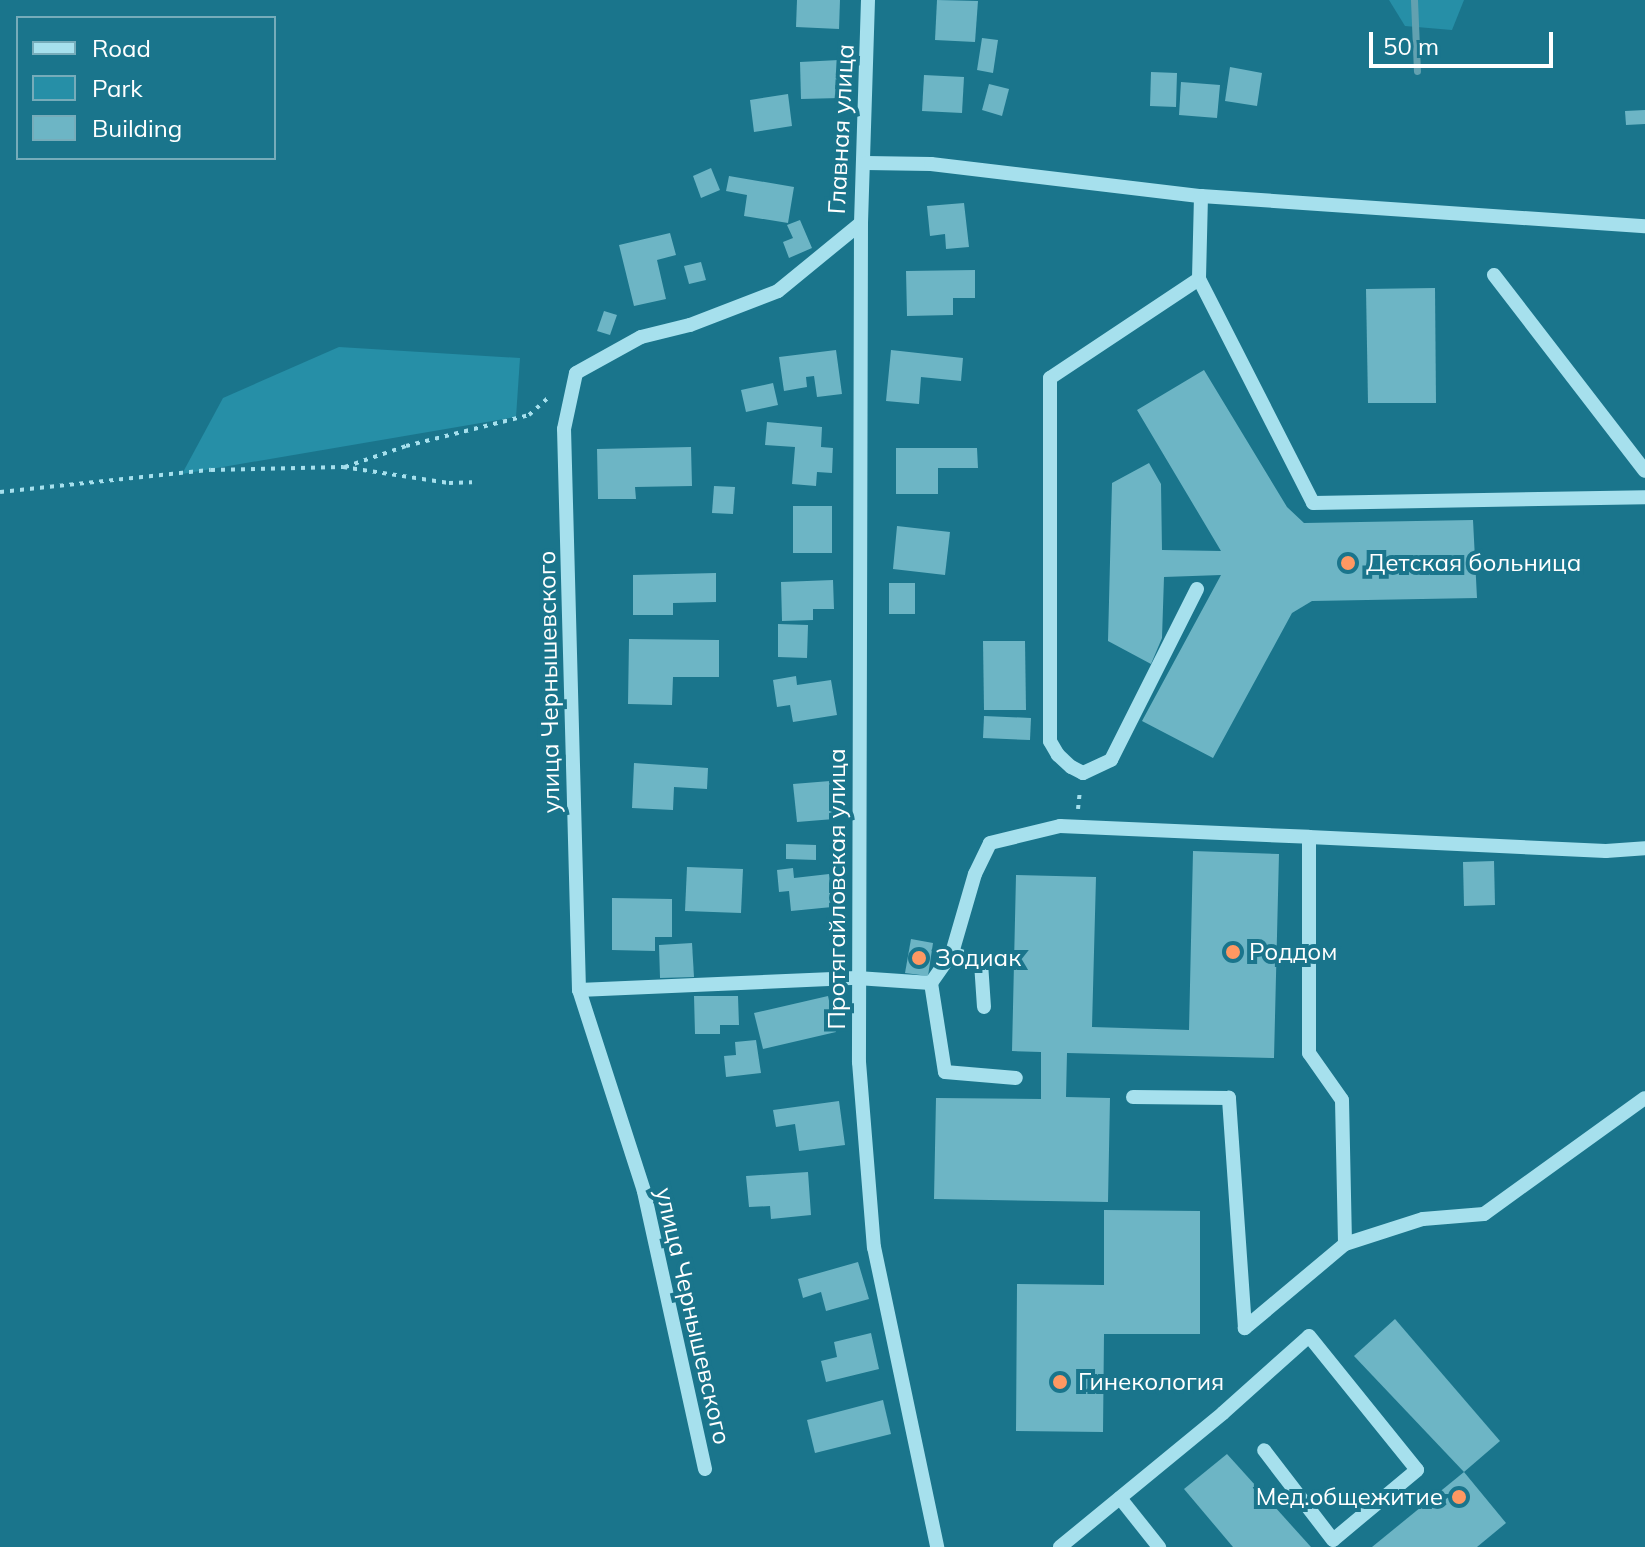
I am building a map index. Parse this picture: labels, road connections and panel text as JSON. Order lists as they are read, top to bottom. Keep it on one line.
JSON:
{"streets":{"street":["Главная улица","улица Чернышевского","Протягайловская улица"]},"crossings":[["Главная улица","улица Чернышевского"],["Главная улица","Протягайловская улица"]],"places":["Детская больница","Роддом","Зодиак","Гинекология","Мед.общежитие"],"legend":["Road","Park","Building"],"scale_bar":"50 m"}
